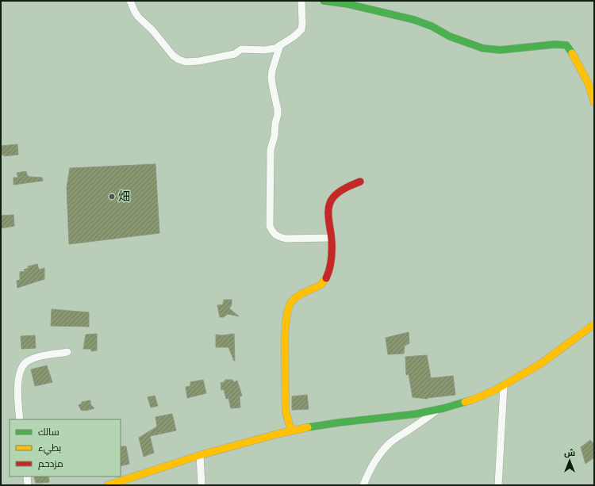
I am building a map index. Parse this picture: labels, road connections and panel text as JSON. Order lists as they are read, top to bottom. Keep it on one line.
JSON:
{"places":["畑"],"legend":["سالك","بطيء","مزدحم"],"north":"top"}
